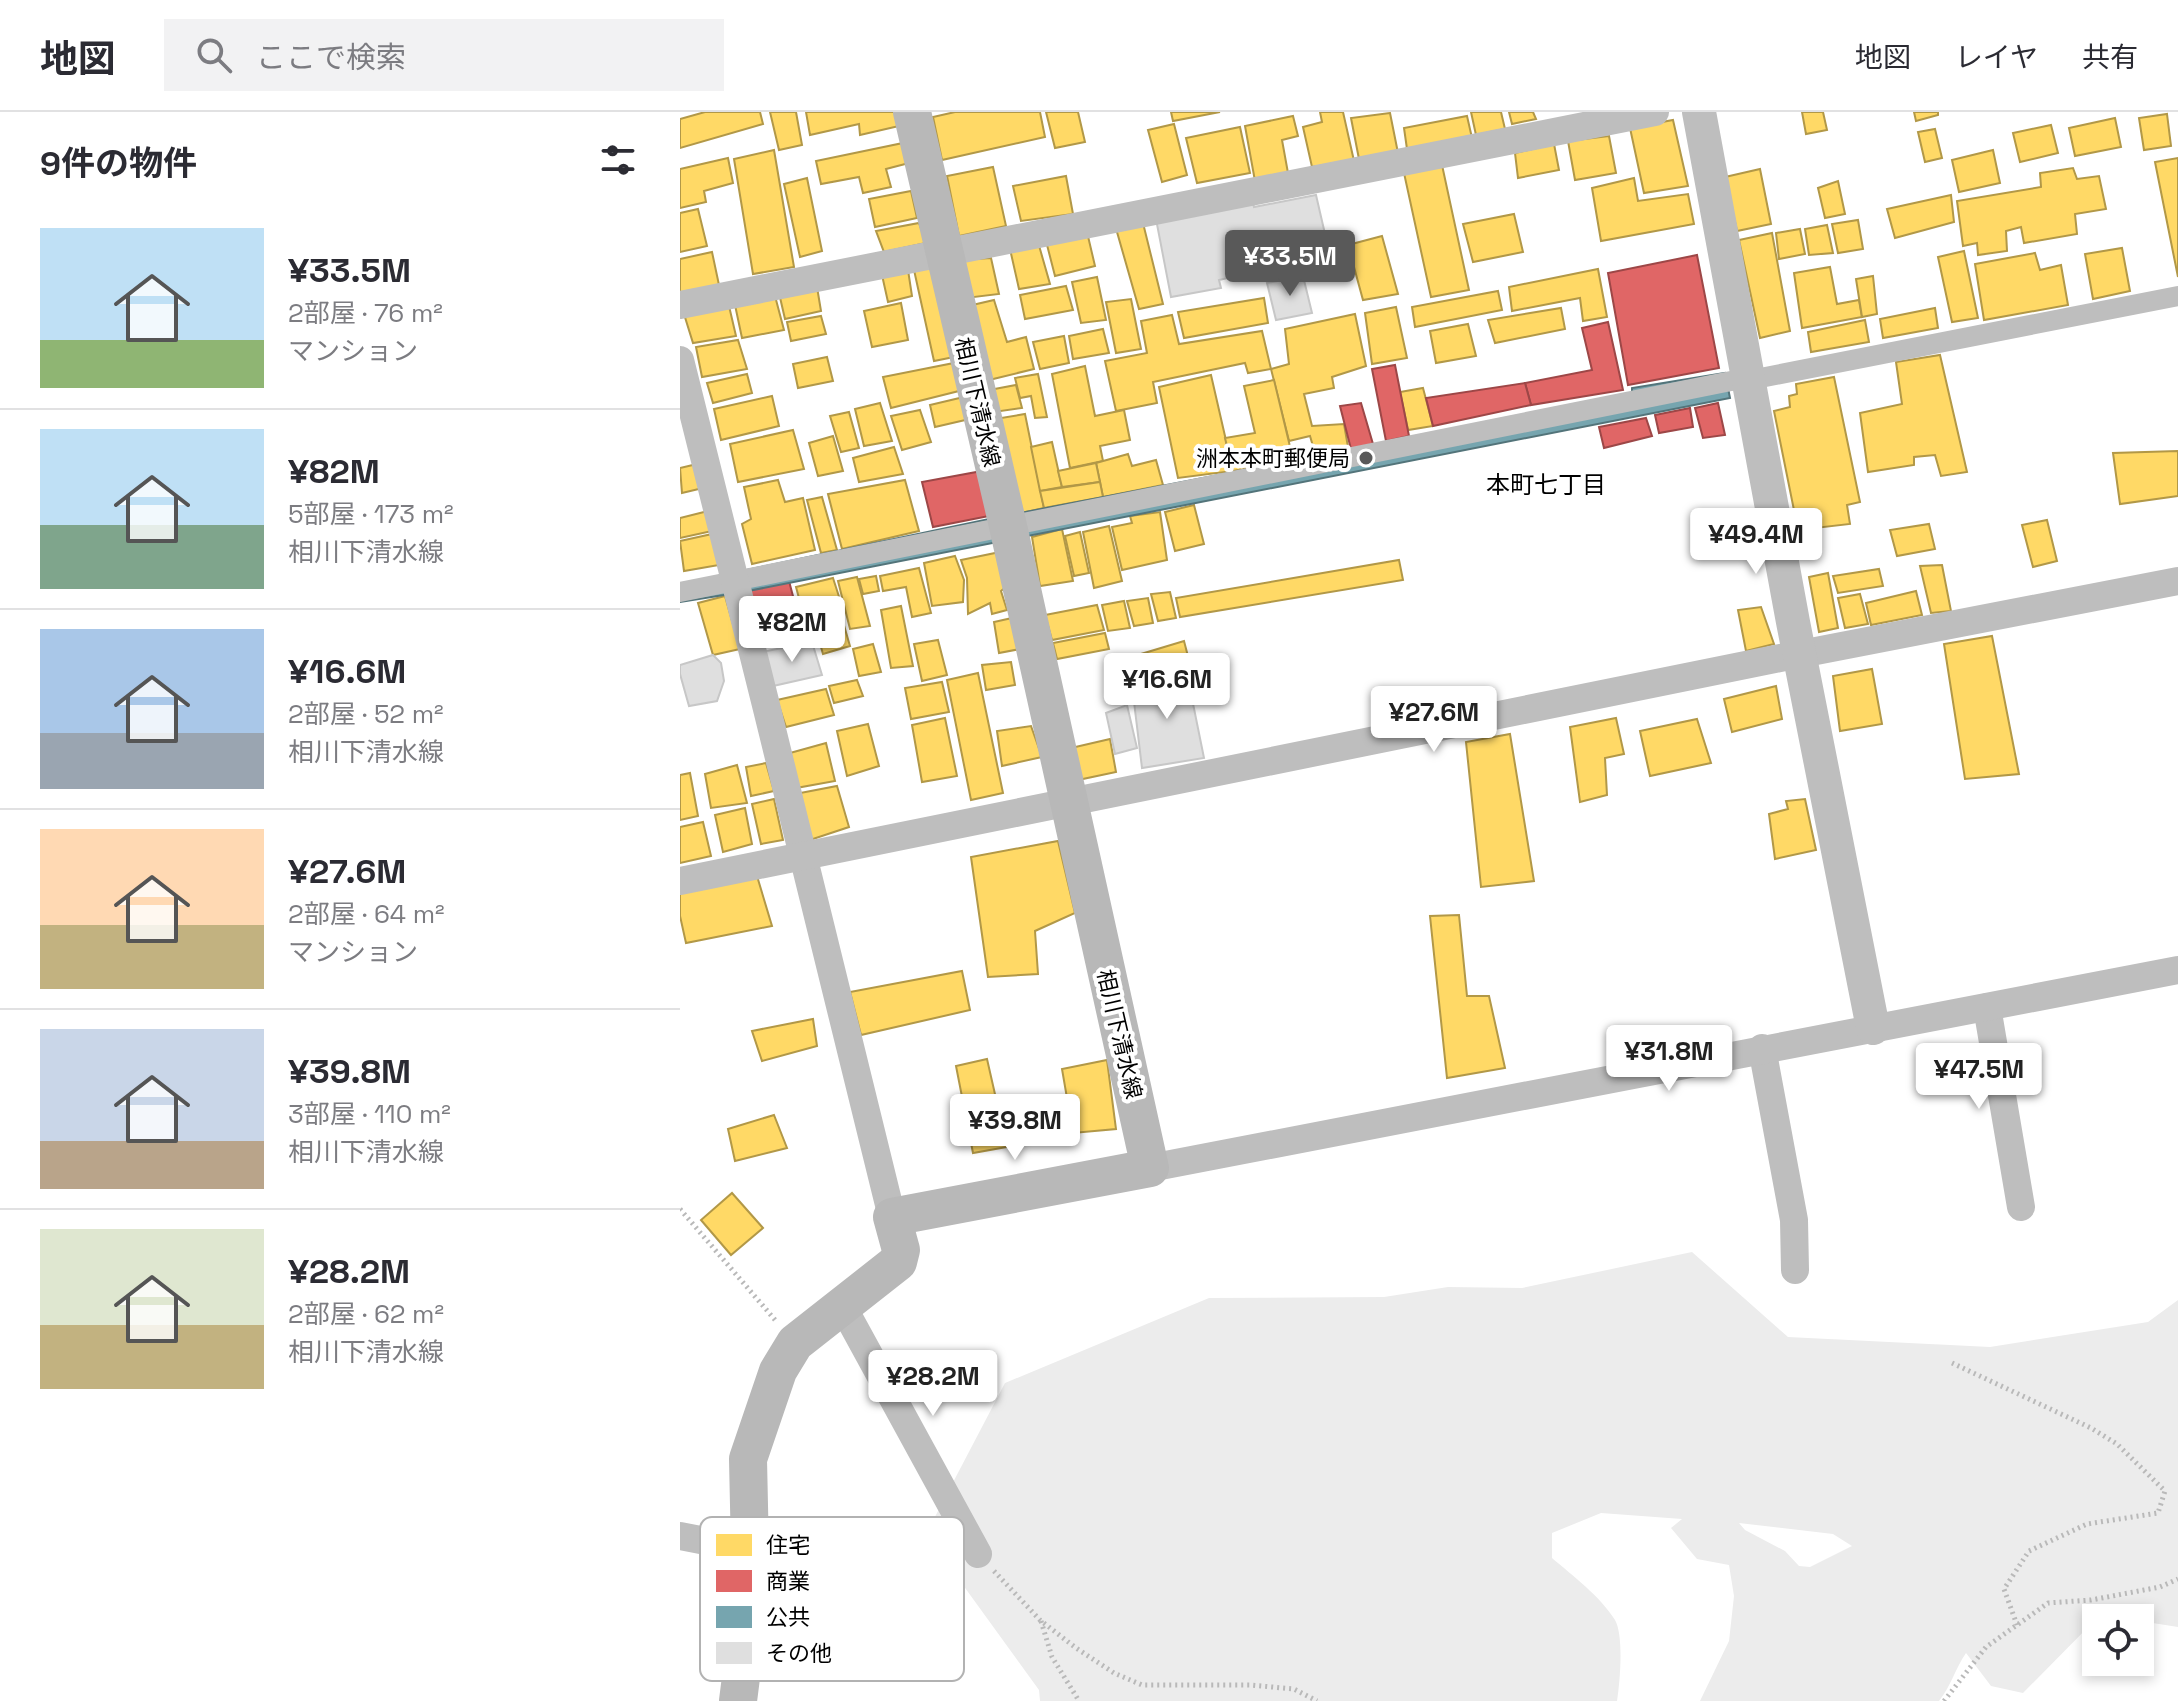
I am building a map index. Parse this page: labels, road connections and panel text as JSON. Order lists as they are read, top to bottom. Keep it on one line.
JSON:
{"streets":{"main road":["相川下清水線"]},"districts":["本町七丁目"],"places":["洲本本町郵便局"],"legend":["住宅","商業","公共","その他"],"page":{"header":"地図","search":"ここで検索","nav":["地図","レイヤ","共有"],"heading":"9件の物件","list":[{"name":"¥33.5M","note":"2部屋 · 76 m² · マンション"},{"name":"¥82M","note":"5部屋 · 173 m² · 相川下清水線"},{"name":"¥16.6M","note":"2部屋 · 52 m² · 相川下清水線"},{"name":"¥27.6M","note":"2部屋 · 64 m² · マンション"},{"name":"¥39.8M","note":"3部屋 · 110 m² · 相川下清水線"},{"name":"¥28.2M","note":"2部屋 · 62 m² · 相川下清水線"}],"price":["¥33.5M","¥49.4M","¥82M","¥16.6M","¥27.6M","¥31.8M","¥47.5M","¥39.8M","¥28.2M"]}}
